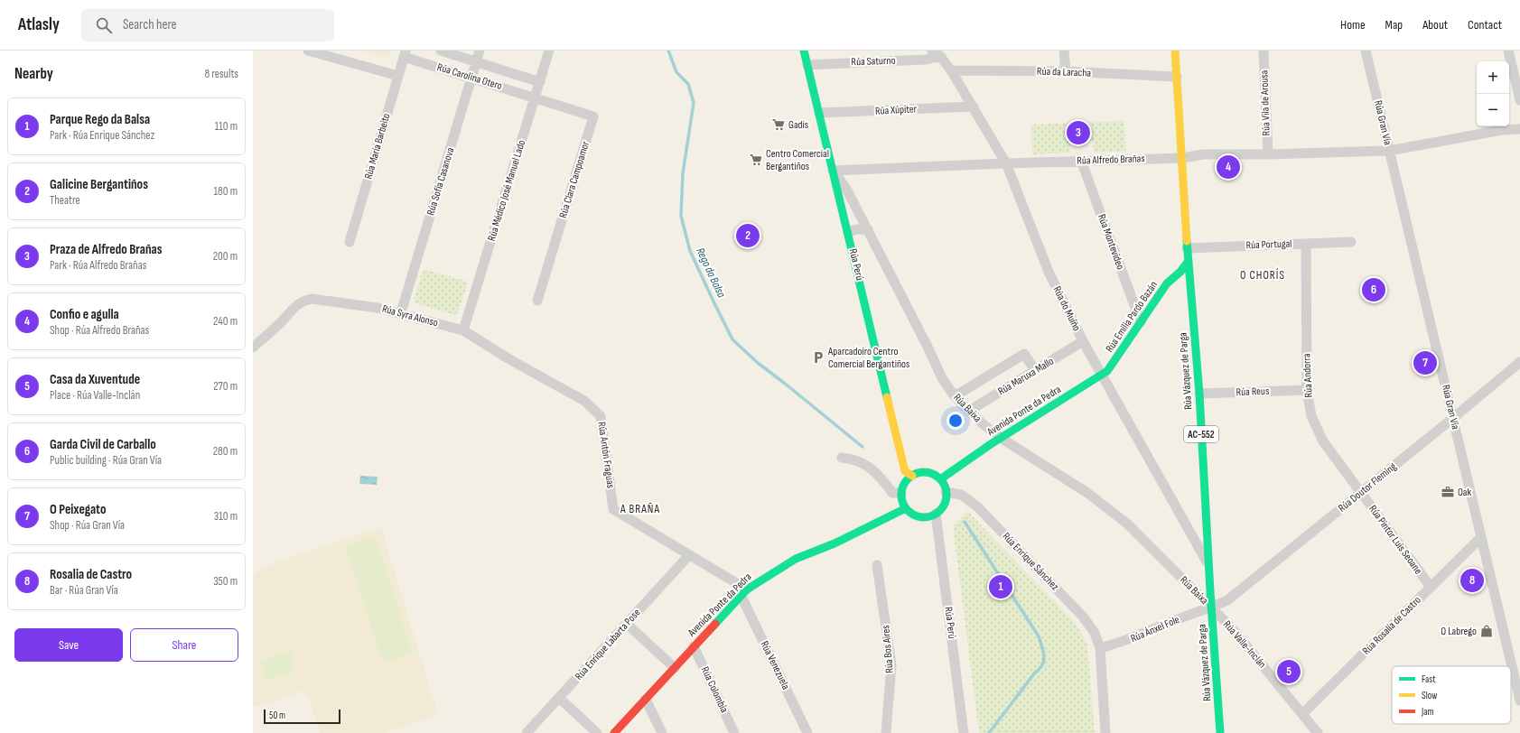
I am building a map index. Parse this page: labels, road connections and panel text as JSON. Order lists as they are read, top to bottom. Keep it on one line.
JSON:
{"streets":{"main road":["Rúa Perú","Rúa Emilia Pardo Bazán","Rúa Vázquez de Parga","Avenida Ponte da Pedra","AC-552"],"street":["Rúa Saturno","Rúa da Laracha","Rúa Carolina Otero","Rúa Vila de Arousa","Rúa Xúpiter","Rúa Gran Vía","Rúa María Barbeito","Rúa Alfredo Brañas","Rúa Clara Campoamor","Rúa Sofía Casanova","Rúa Médico José Manuel Lado","Rúa Montevideo","Rúa Portugal","Rúa do Muíño","Rúa Syra Alonso","Rúa Andorra","Rúa Maruxa Mallo","Rúa Reus","Rúa Baixa","Rúa Antón Fraguas","Rúa Doutor Fleming","Rúa Pintor Luis Seoane","Rúa Enrique Sánchez","Rúa Rosalía de Castro","Rúa Ánxel Fole","Rúa Enrique Labarta Pose","Rúa Valle-Inclán","Rúa Bos Aires","Rúa Venezuela","Rúa Colombia"]},"crossings":[["Rúa Saturno","Rúa Perú"],["Rúa Saturno","Rúa do Muíño"],["Rúa da Laracha","Rúa do Muíño"],["Rúa da Laracha","Rúa Vázquez de Parga"],["Rúa Carolina Otero","Rúa María Barbeito"],["Rúa Carolina Otero","Rúa Clara Campoamor"],["Rúa Carolina Otero","Rúa Sofía Casanova"],["Rúa Carolina Otero","Rúa Médico José Manuel Lado"],["Rúa Vila de Arousa","Rúa Alfredo Brañas"],["Rúa Xúpiter","Rúa Perú"],["Rúa Xúpiter","Rúa do Muíño"],["Rúa Gran Vía","Rúa Alfredo Brañas"],["Rúa Gran Vía","Rúa Doutor Fleming"],["Rúa Gran Vía","Rúa Rosalía de Castro"],["Rúa Alfredo Brañas","Rúa Montevideo"],["Rúa Alfredo Brañas","Rúa Perú"],["Rúa Alfredo Brañas","Rúa do Muíño"],["Rúa Alfredo Brañas","Rúa Vázquez de Parga"],["Rúa Alfredo Brañas","Rúa Baixa"],["Rúa Clara Campoamor","Rúa Médico José Manuel Lado"],["Rúa Sofía Casanova","Rúa Syra Alonso"],["Rúa Médico José Manuel Lado","Rúa Syra Alonso"],["Rúa Montevideo","Rúa Emilia Pardo Bazán"],["Rúa Portugal","Rúa Vázquez de Parga"],["Rúa Portugal","Rúa Andorra"],["Rúa Perú","Rúa Baixa"],["Rúa Perú","Avenida Ponte da Pedra"],["Rúa Perú","Rúa Enrique Sánchez"],["Rúa do Muíño","Rúa Emilia Pardo Bazán"],["Rúa do Muíño","Rúa Vázquez de Parga"],["Rúa do Muíño","Rúa Maruxa Mallo"],["Rúa do Muíño","Avenida Ponte da Pedra"],["Rúa Syra Alonso","Rúa Antón Fraguas"],["Rúa Emilia Pardo Bazán","Rúa Vázquez de Parga"],["Rúa Emilia Pardo Bazán","Avenida Ponte da Pedra"],["Rúa Vázquez de Parga","Rúa Reus"],["Rúa Vázquez de Parga","Rúa Baixa"],["Rúa Vázquez de Parga","Rúa Doutor Fleming"],["Rúa Vázquez de Parga","Rúa Ánxel Fole"],["Rúa Vázquez de Parga","Rúa Valle-Inclán"],["Rúa Andorra","Rúa Reus"],["Rúa Andorra","Rúa Doutor Fleming"],["Rúa Andorra","Rúa Pintor Luis Seoane"],["Rúa Maruxa Mallo","Rúa Baixa"],["Rúa Baixa","Avenida Ponte da Pedra"],["Rúa Baixa","Rúa Doutor Fleming"],["Rúa Baixa","Rúa Ánxel Fole"],["Rúa Baixa","Rúa Valle-Inclán"],["Avenida Ponte da Pedra","Rúa Antón Fraguas"],["Avenida Ponte da Pedra","Rúa Enrique Sánchez"],["Avenida Ponte da Pedra","Rúa Venezuela"],["Avenida Ponte da Pedra","Rúa Colombia"],["Rúa Antón Fraguas","Rúa Enrique Labarta Pose"],["Rúa Antón Fraguas","Rúa Venezuela"],["Rúa Doutor Fleming","Rúa Pintor Luis Seoane"],["Rúa Doutor Fleming","Rúa Ánxel Fole"],["Rúa Doutor Fleming","Rúa Valle-Inclán"],["Rúa Pintor Luis Seoane","Rúa Rosalía de Castro"],["Rúa Enrique Sánchez","Rúa Ánxel Fole"],["Rúa Rosalía de Castro","Rúa Valle-Inclán"],["Rúa Ánxel Fole","Rúa Valle-Inclán"]],"districts":["O CHORÍS","A BRAÑA"],"water":["Rego da Balsa"],"places":{"supermarket":["Gadis","Centro Comercial Bergantiños"],"parking":["Aparcadoiro Centro Comercial Bergantiños"],"office":["Oak"],"shop":["O Labrego"]},"legend":["Fast","Slow","Jam"],"scale_bar":"50 m","page":{"header":"Atlasly","search":"Search here","nav":["Home","Map","About","Contact"],"heading":["Nearby","8 results"],"map_buttons":["+","−"],"list":[{"mark":"1","name":"Parque Rego da Balsa","note":"Park · Rúa Enrique Sánchez","value":"110 m"},{"mark":"2","name":"Galicine Bergantiños","note":"Theatre","value":"180 m"},{"mark":"3","name":"Praza de Alfredo Brañas","note":"Park · Rúa Alfredo Brañas","value":"200 m"},{"mark":"4","name":"Confio e agulla","note":"Shop · Rúa Alfredo Brañas","value":"240 m"},{"mark":"5","name":"Casa da Xuventude","note":"Place · Rúa Valle-Inclán","value":"270 m"},{"mark":"6","name":"Garda Civil de Carballo","note":"Public building · Rúa Gran Vía","value":"280 m"},{"mark":"7","name":"O Peixegato","note":"Shop · Rúa Gran Vía","value":"310 m"},{"mark":"8","name":"Rosalia de Castro","note":"Bar · Rúa Gran Vía","value":"350 m"}],"pins":["3","4","2","6","7","8","1","5"],"buttons":["Save","Share"],"scale":"50 m"}}
